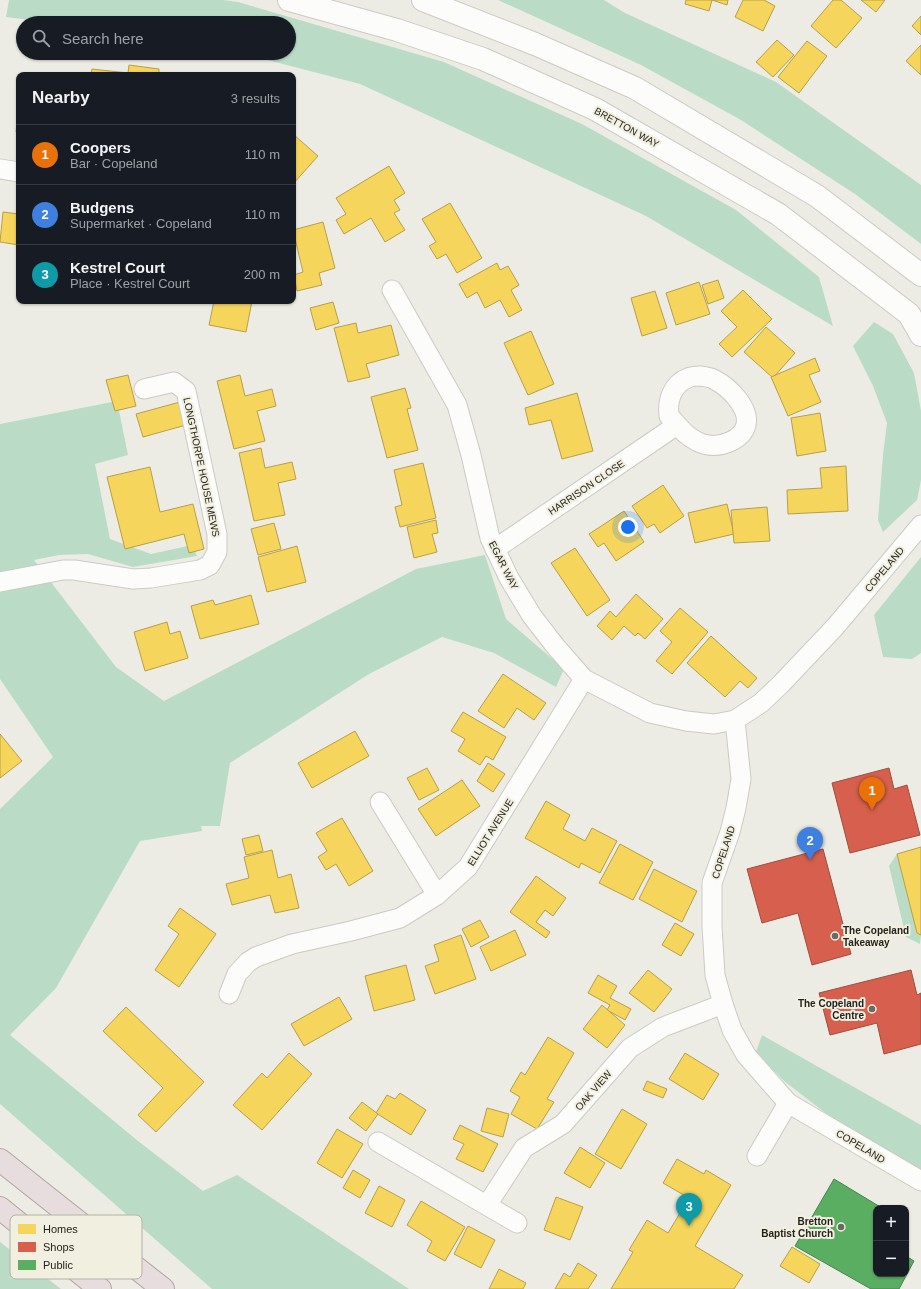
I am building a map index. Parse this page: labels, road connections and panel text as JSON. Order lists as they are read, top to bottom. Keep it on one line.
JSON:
{"streets":{"street":["BRETTON WAY","LONGTHORPE HOUSE MEWS","HARRISON CLOSE","EGAR WAY","COPELAND","ELLIOT AVENUE","OAK VIEW"]},"crossings":[["HARRISON CLOSE","EGAR WAY"],["EGAR WAY","COPELAND"],["EGAR WAY","ELLIOT AVENUE"],["COPELAND","OAK VIEW"]],"places":["The Copeland Takeaway","The Copeland Centre","Bretton Baptist Church"],"legend":["Homes","Shops","Public"],"page":{"search":"Search here","heading":["Nearby","3 results"],"list":[{"mark":"1","name":"Coopers","note":"Bar · Copeland","value":"110 m"},{"mark":"2","name":"Budgens","note":"Supermarket · Copeland","value":"110 m"},{"mark":"3","name":"Kestrel Court","note":"Place · Kestrel Court","value":"200 m"}],"pins":["1","2","3"],"map_buttons":["+","−"]}}
